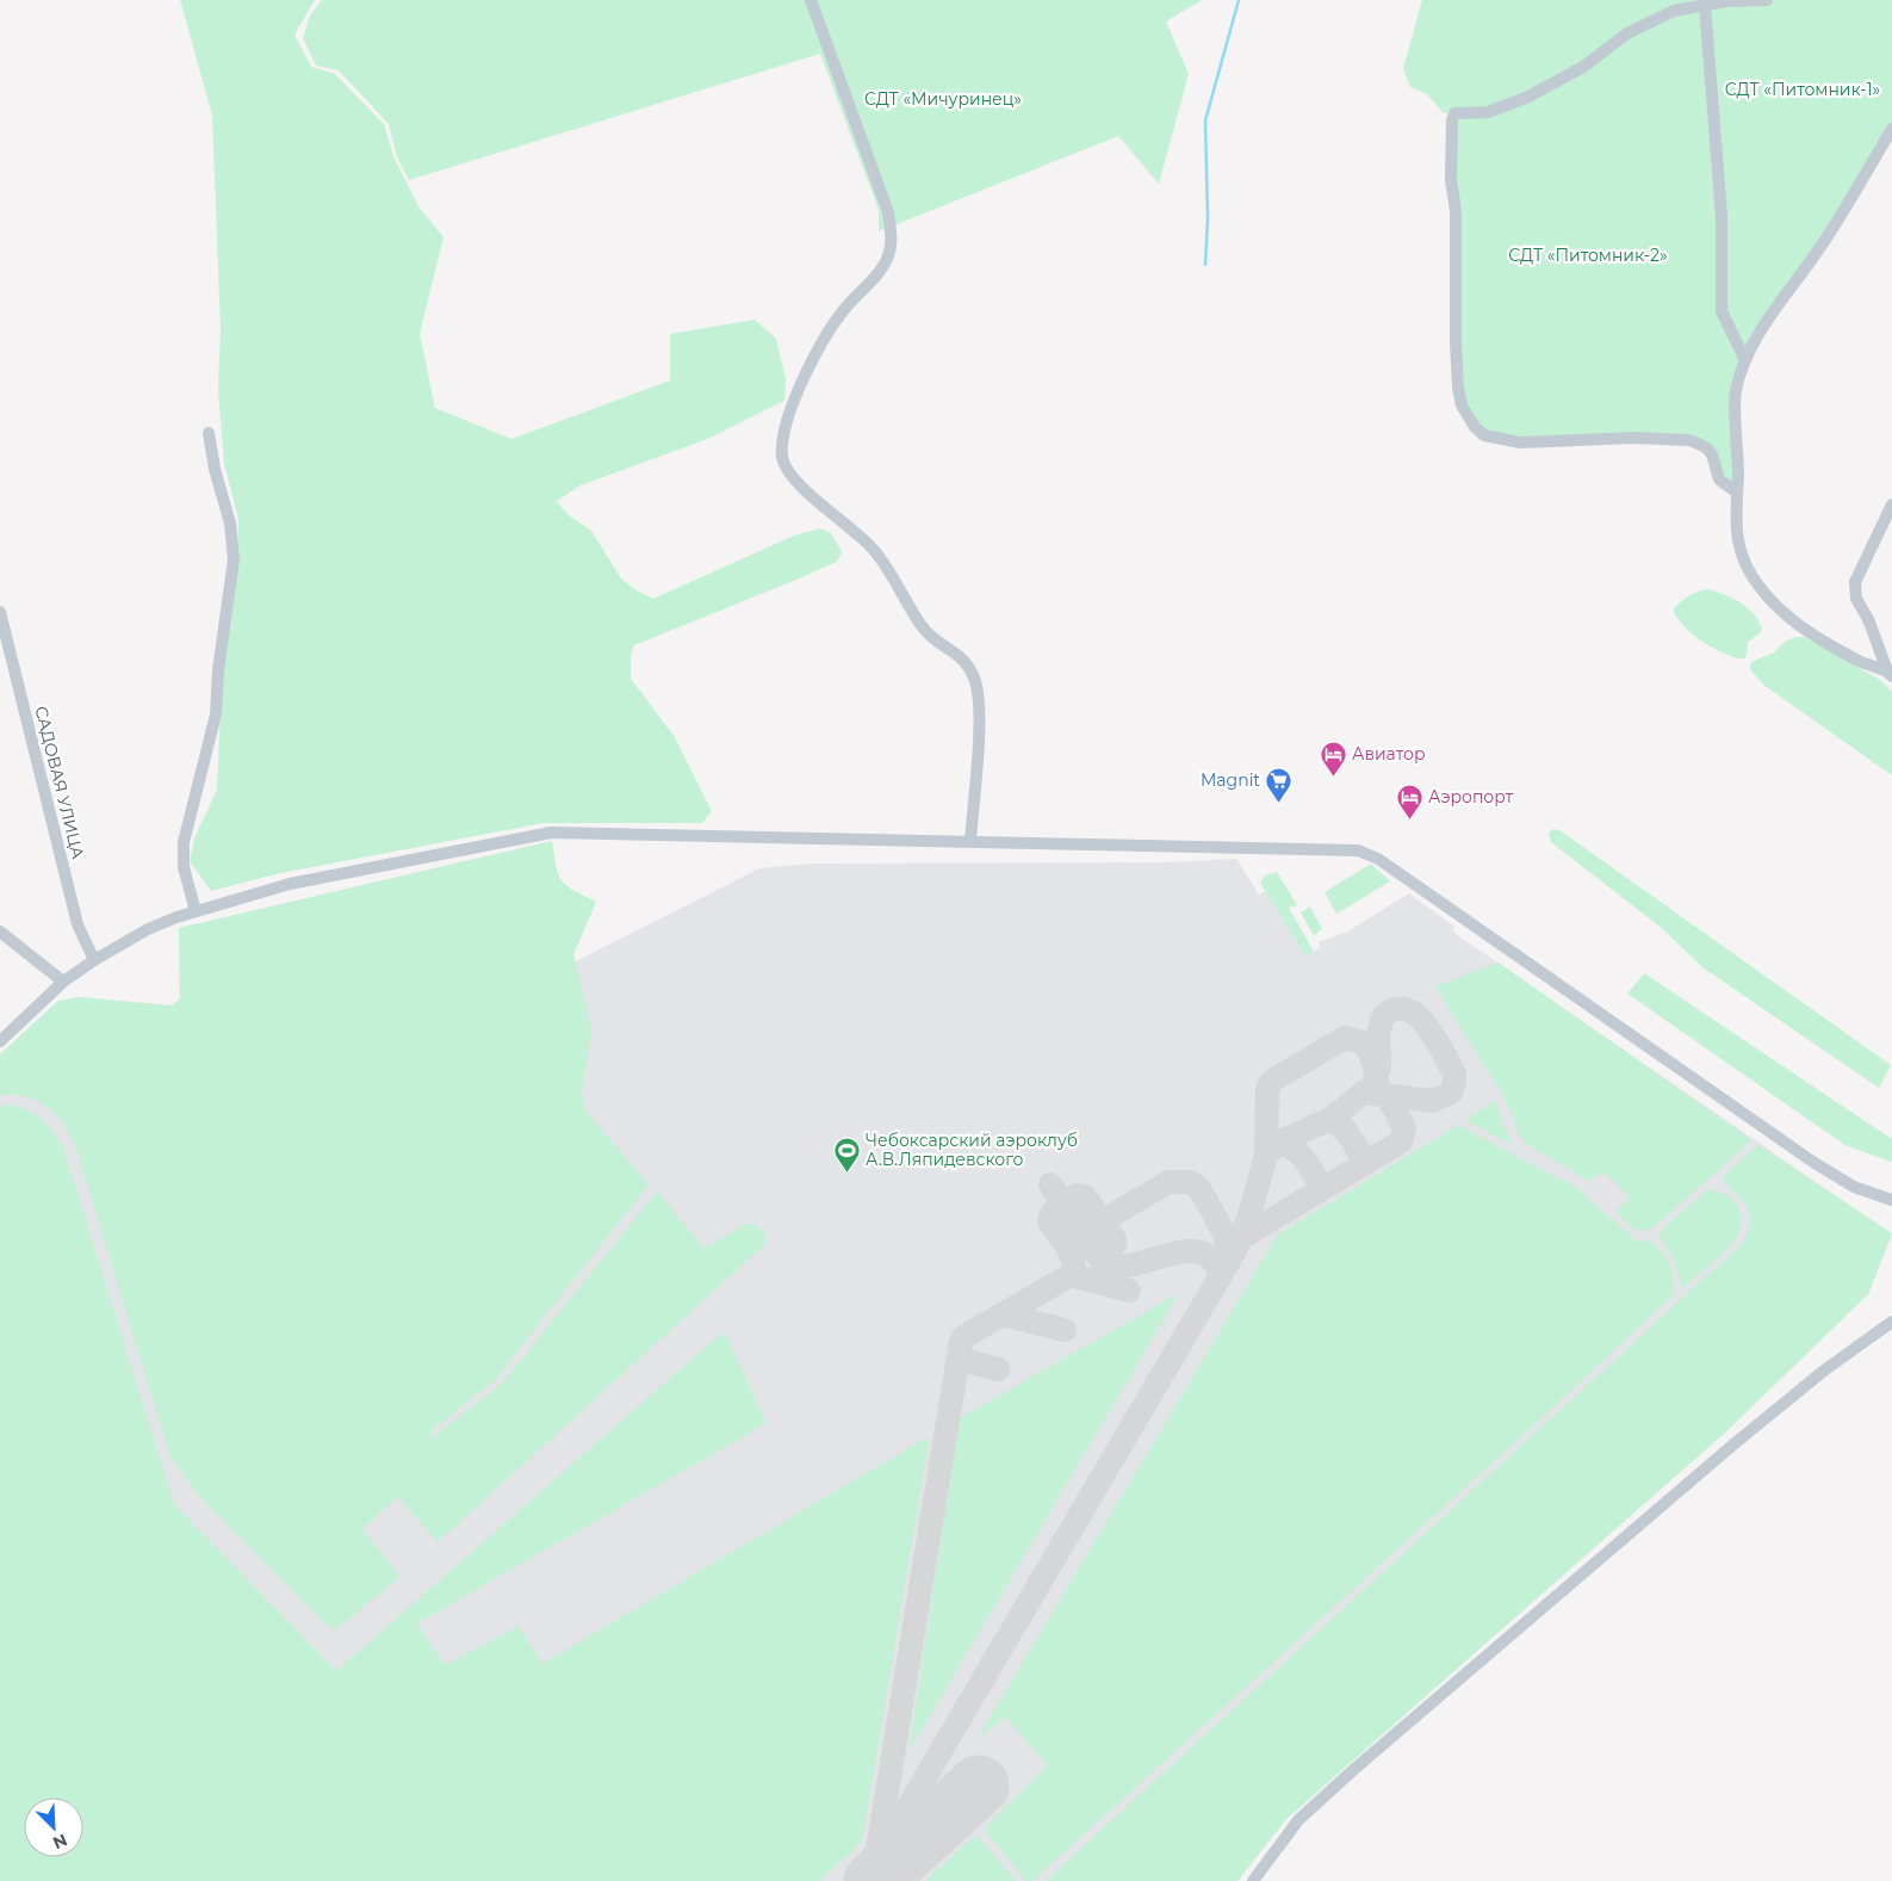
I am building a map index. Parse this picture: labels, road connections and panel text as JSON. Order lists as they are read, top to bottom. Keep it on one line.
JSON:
{"streets":{"street":["САДОВАЯ УЛИЦА"]},"parks":["СДТ «Питомник-1»","СДТ «Мичуринец»","СДТ «Питомник-2»"],"places":{"hotel":["Авиатор","Аэропорт"],"supermarket":["Magnit"],"sports":["Чебоксарский аэроклуб А.В.Ляпидевского"]},"north":"bottom right"}
